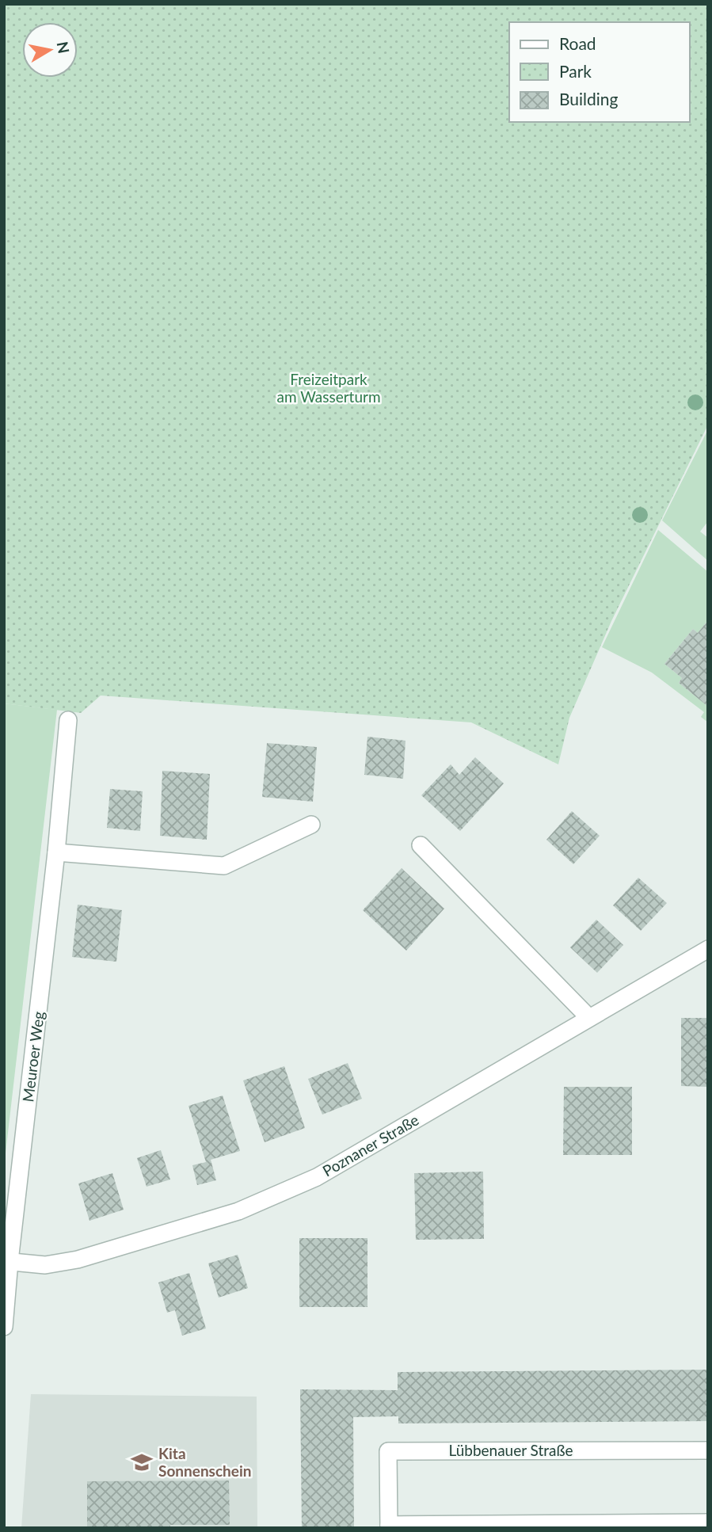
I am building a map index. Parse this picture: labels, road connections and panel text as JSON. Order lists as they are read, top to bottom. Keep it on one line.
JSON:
{"streets":{"street":["Meuroer Weg","Poznaner Straße","Lübbenauer Straße"]},"crossings":[["Meuroer Weg","Poznaner Straße"]],"parks":["Freizeitpark am Wasserturm"],"places":{"school or university":["Kita Sonnenschein"]},"legend":["Road","Park","Building"],"north":"right"}
